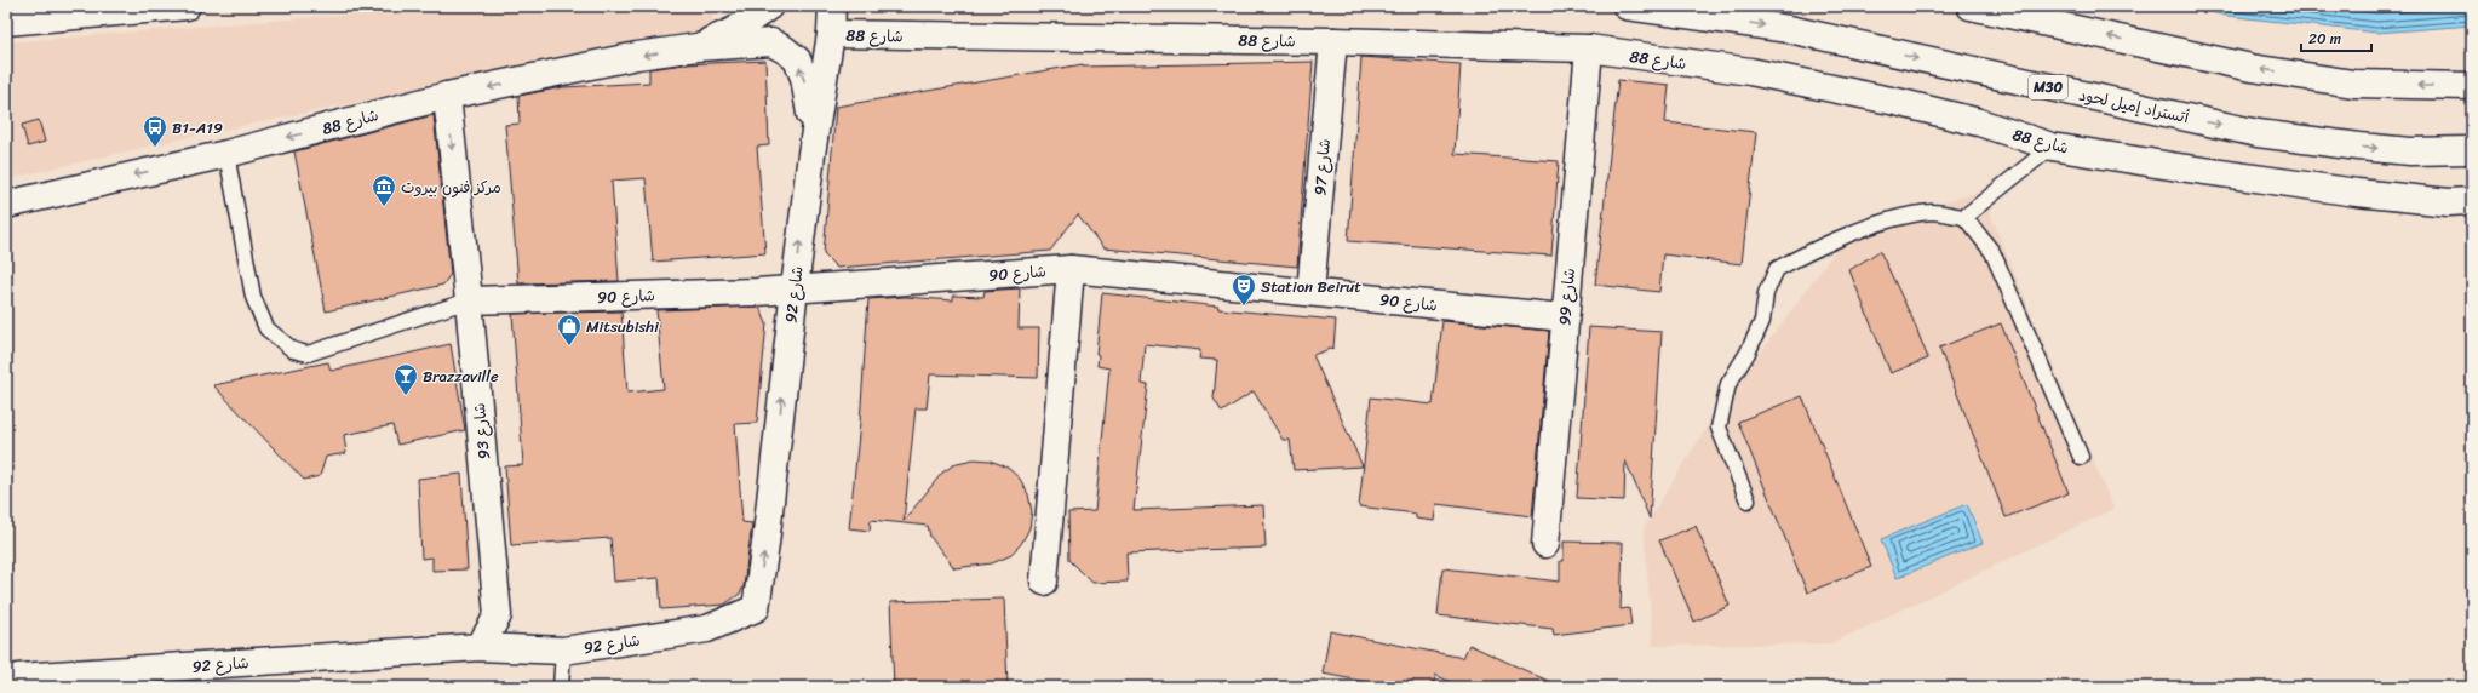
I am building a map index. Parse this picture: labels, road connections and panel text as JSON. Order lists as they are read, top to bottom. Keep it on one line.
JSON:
{"streets":{"main road":["شارع 88","M30","أتستراد إميل لحود","شارع 97","شارع 90","شارع 92","شارع 99","شارع 93"]},"crossings":[["شارع 88","شارع 97"],["شارع 88","شارع 99"],["شارع 88","شارع 93"],["شارع 97","شارع 90"],["شارع 90","شارع 92"],["شارع 90","شارع 99"],["شارع 90","شارع 93"],["شارع 92","شارع 93"]],"one_way":["شارع 92","شارع 93"],"places":{"bus stop":["B1-A19"],"museum":["مركز فنون بيروت"],"theatre":["Station Beirut"],"shop":["Mitsubishi"],"bar":["Brazzaville"]},"scale_bar":"20 m"}
